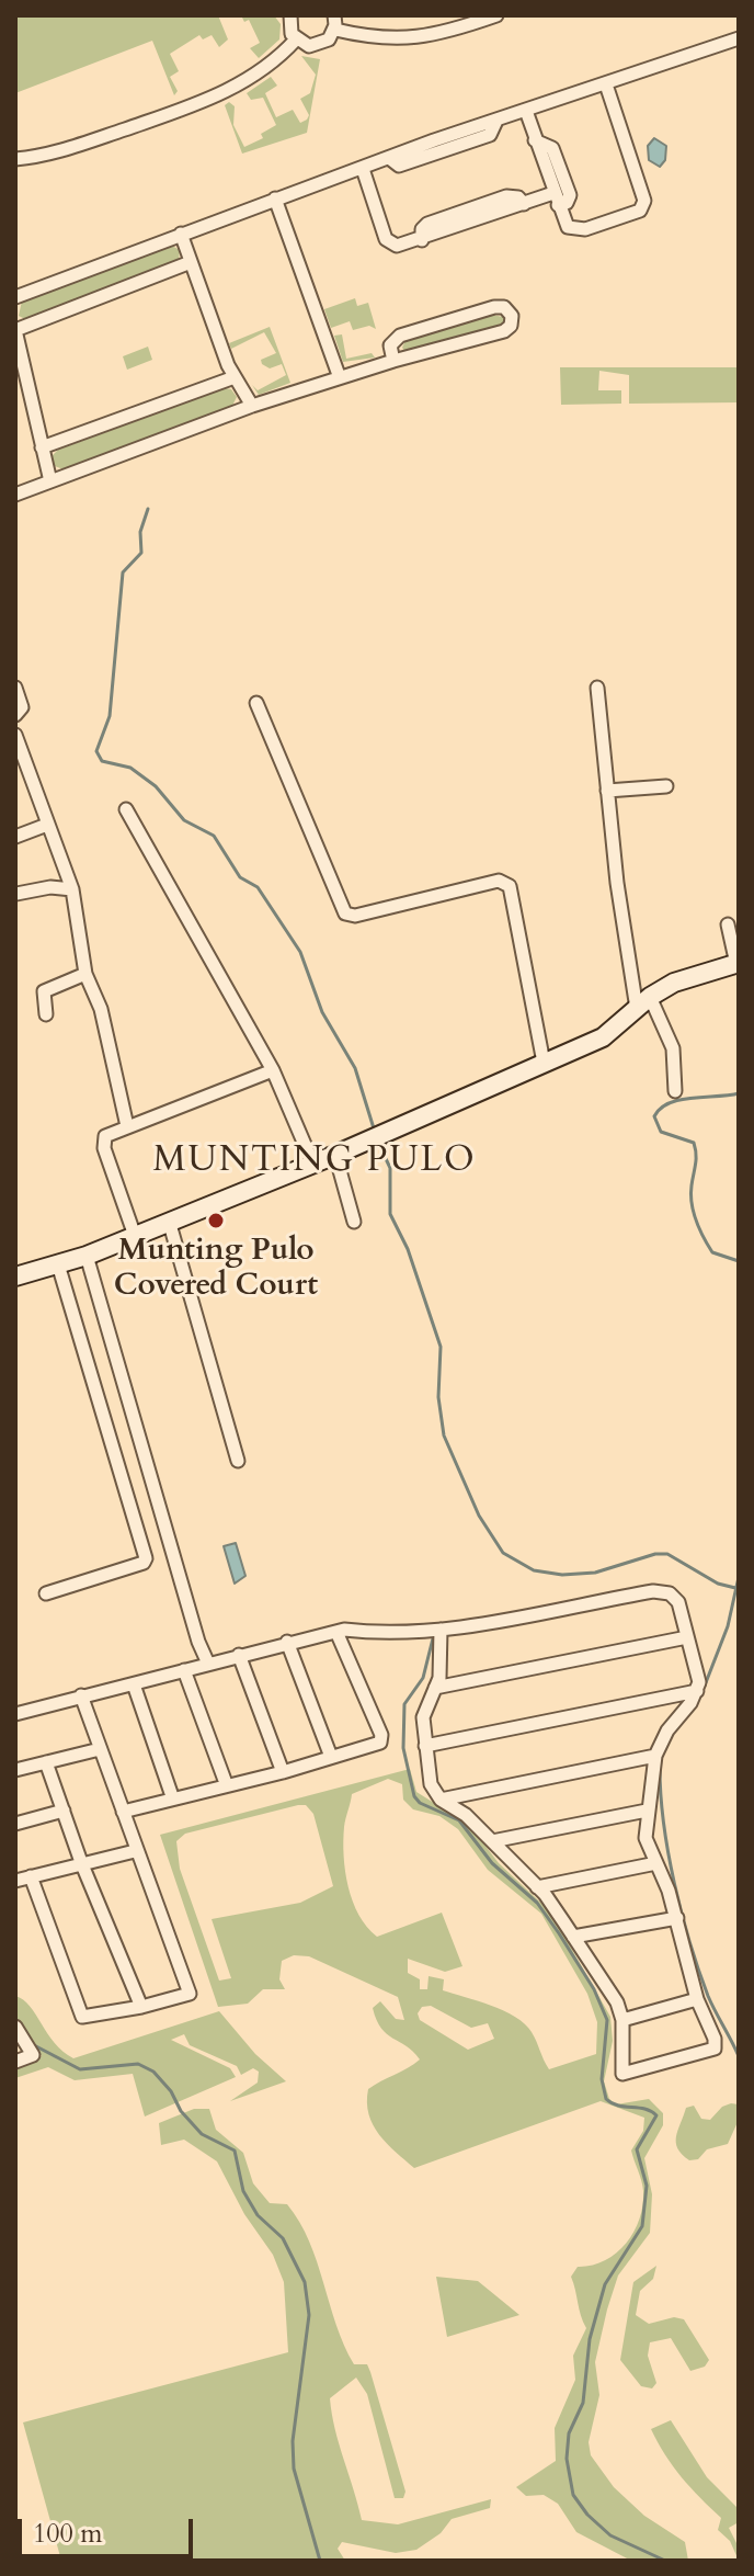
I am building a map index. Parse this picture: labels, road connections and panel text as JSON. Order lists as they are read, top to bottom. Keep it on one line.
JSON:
{"districts":["MUNTING PULO"],"places":["Munting Pulo Covered Court"],"scale_bar":"100 m"}
